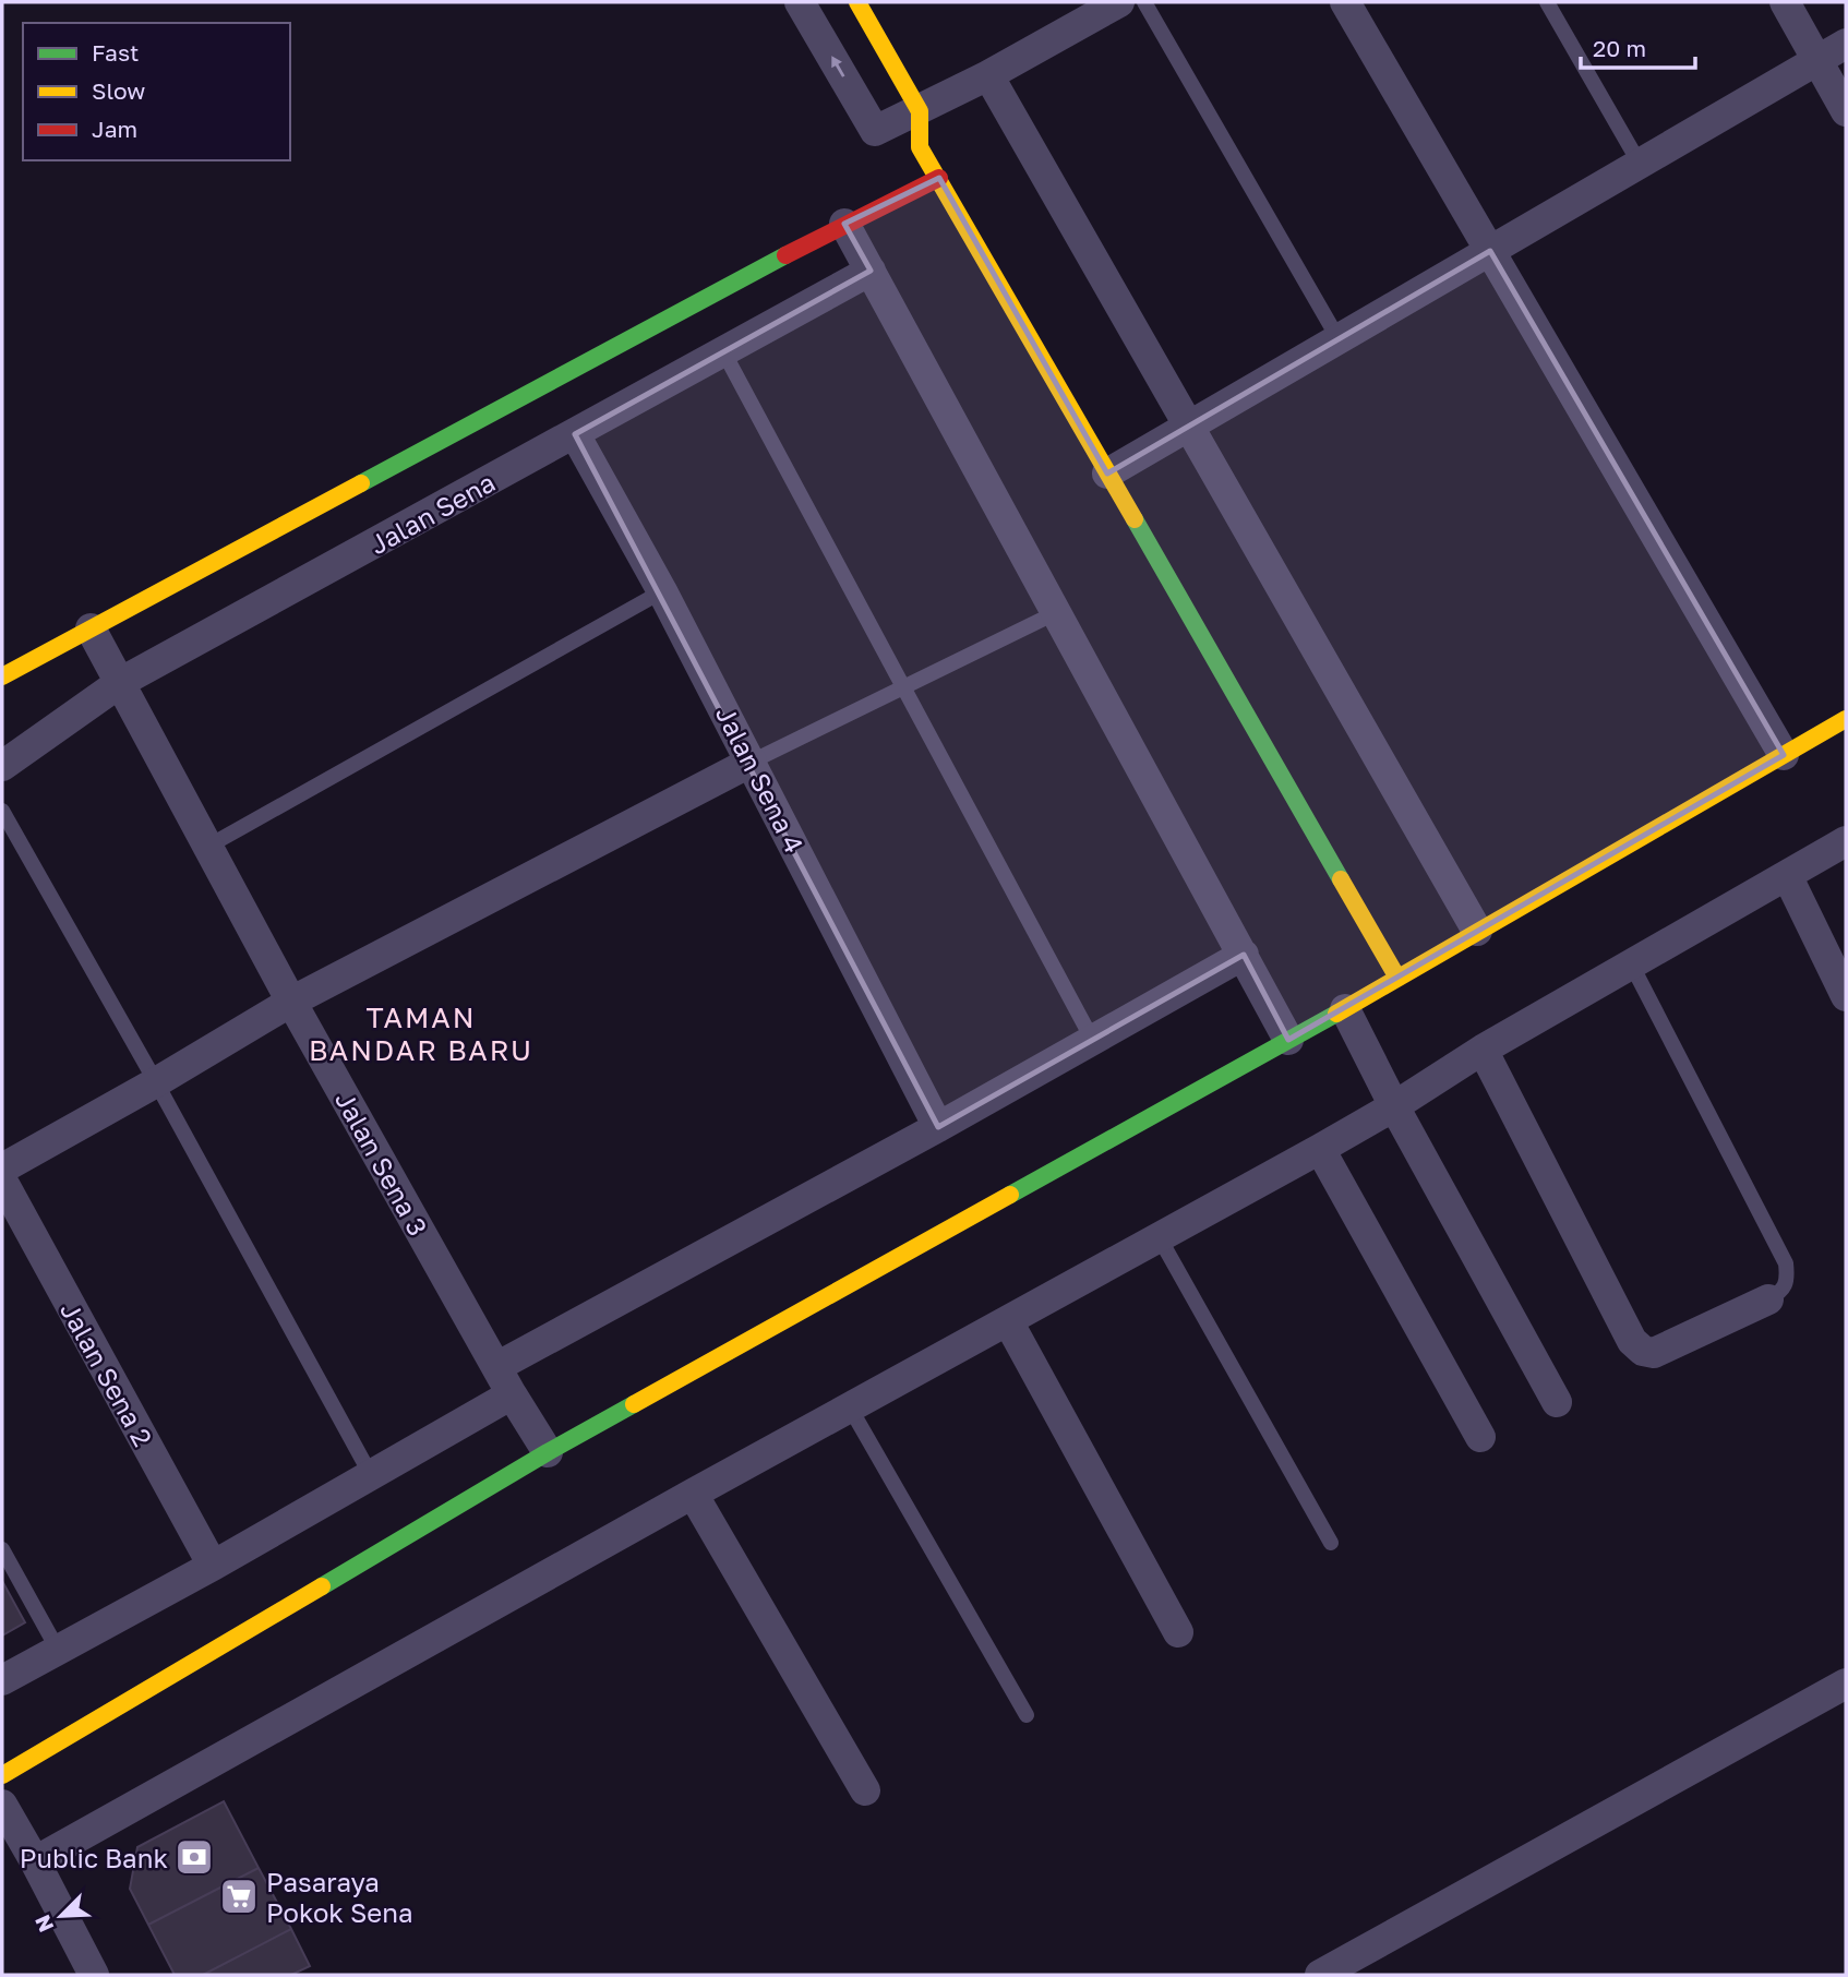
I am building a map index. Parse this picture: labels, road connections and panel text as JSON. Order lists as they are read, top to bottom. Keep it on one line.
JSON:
{"streets":{"street":["Jalan Sena","Jalan Sena 4","Jalan Sena 3","Jalan Sena 2"]},"crossings":[["Jalan Sena","Jalan Sena 4"],["Jalan Sena","Jalan Sena 3"]],"districts":["TAMAN BANDAR BARU"],"places":{"bank":["Public Bank"],"supermarket":["Pasaraya Pokok Sena"]},"legend":["Fast","Slow","Jam"],"scale_bar":"20 m","north":"bottom left"}
